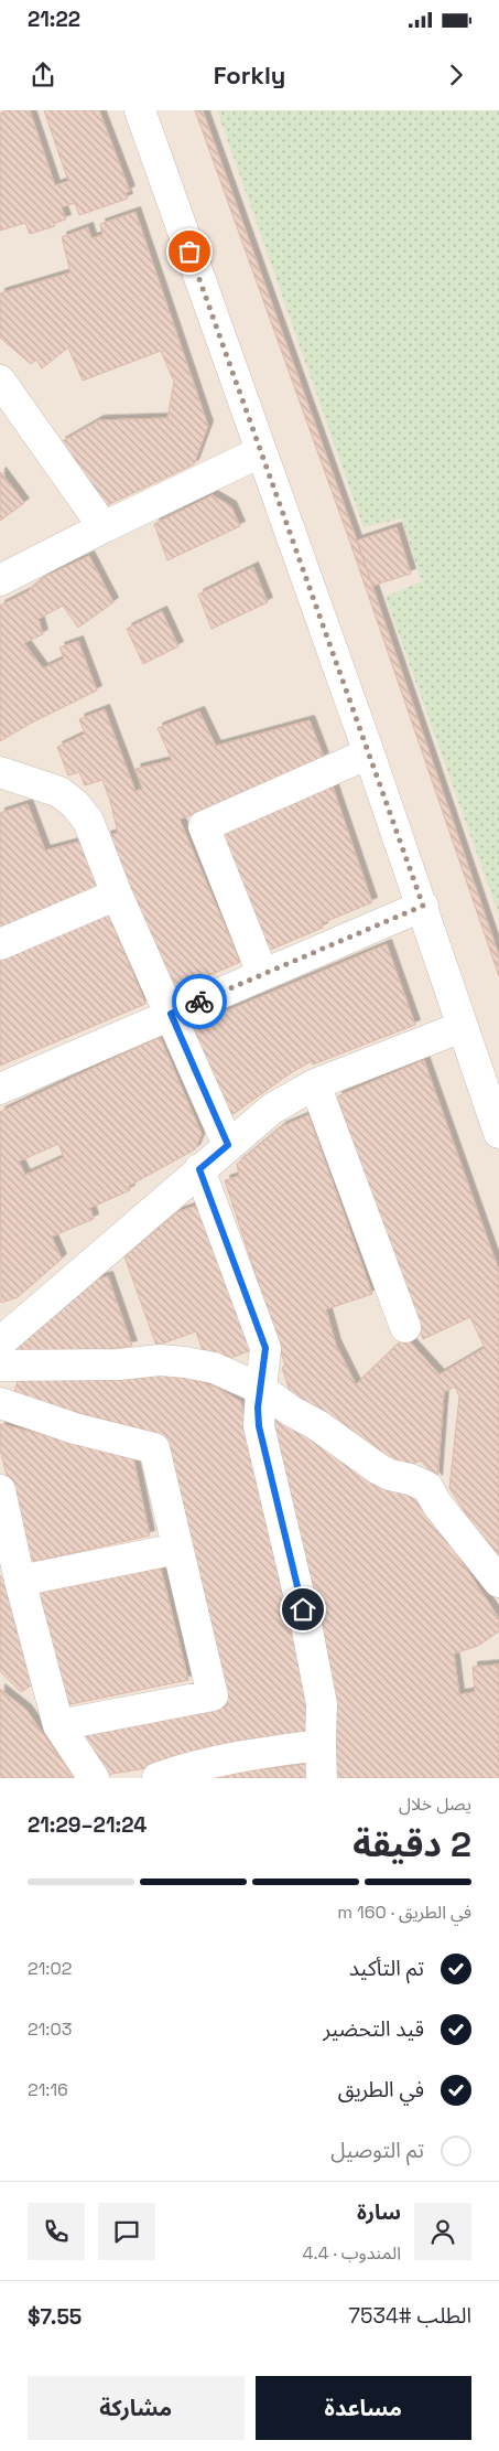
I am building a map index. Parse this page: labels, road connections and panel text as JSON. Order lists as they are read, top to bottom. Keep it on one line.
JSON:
{"page":{"status":"21:22","header":"Forkly","heading":["2 دقيقة","يصل خلال","21:24–21:29"],"panel":["سارة","المندوب · 4.4","الطلب #7534","$7.55"],"bar":"في الطريق · 160 m","list":[["تم التأكيد","21:02"],["قيد التحضير","21:03"],["في الطريق","21:16"],"تم التوصيل"],"buttons":["مساعدة","مشاركة"]}}
